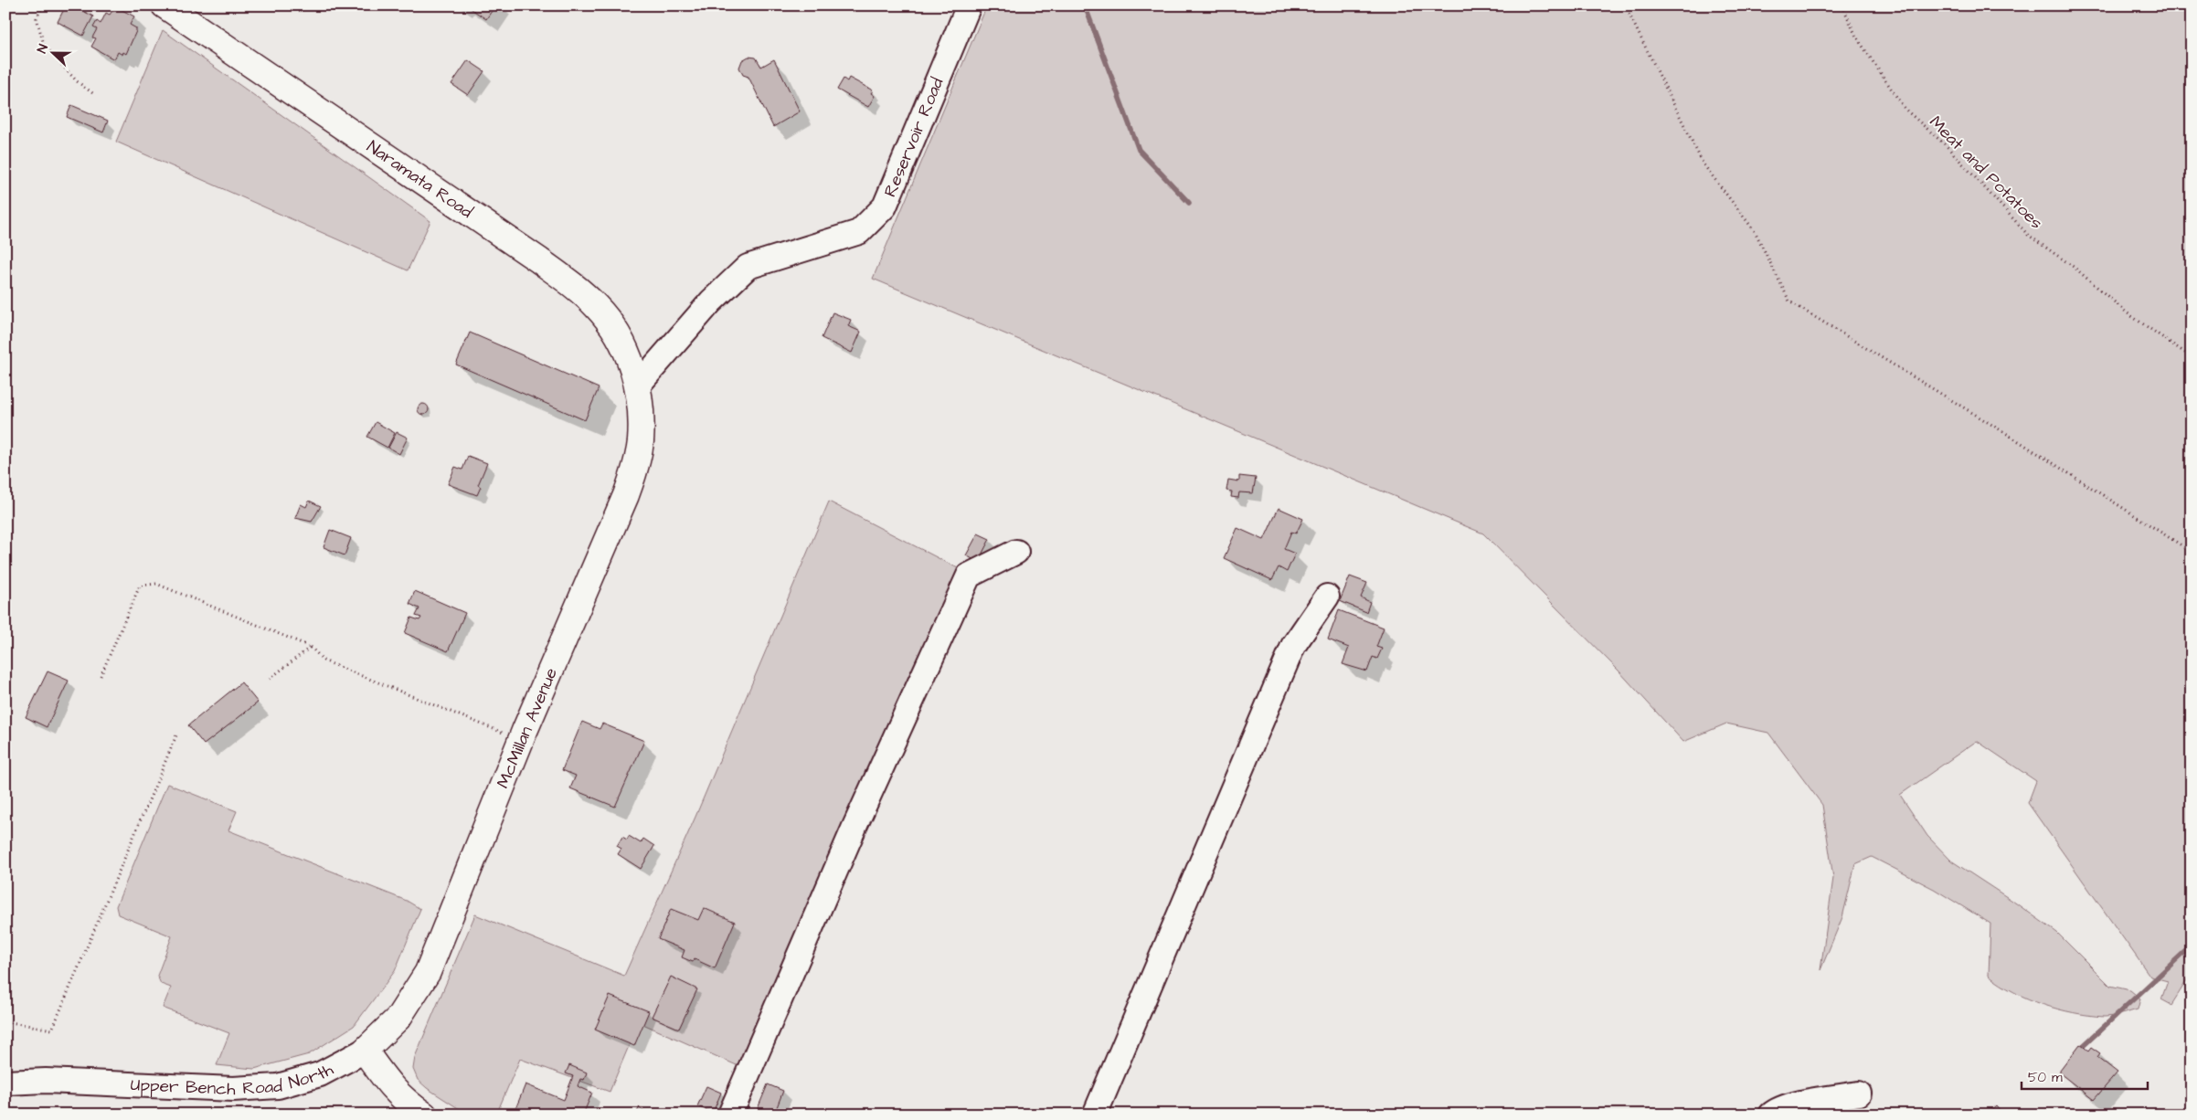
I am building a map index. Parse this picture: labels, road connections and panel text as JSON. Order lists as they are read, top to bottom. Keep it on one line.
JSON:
{"streets":{"main road":["Naramata Road","McMillan Avenue"],"street":["Reservoir Road","Upper Bench Road North"],"path":["Meat and Potatoes"]},"crossings":[["Reservoir Road","Naramata Road"],["Reservoir Road","McMillan Avenue"],["Naramata Road","McMillan Avenue"],["McMillan Avenue","Upper Bench Road North"]],"scale_bar":"50 m","north":"left"}
